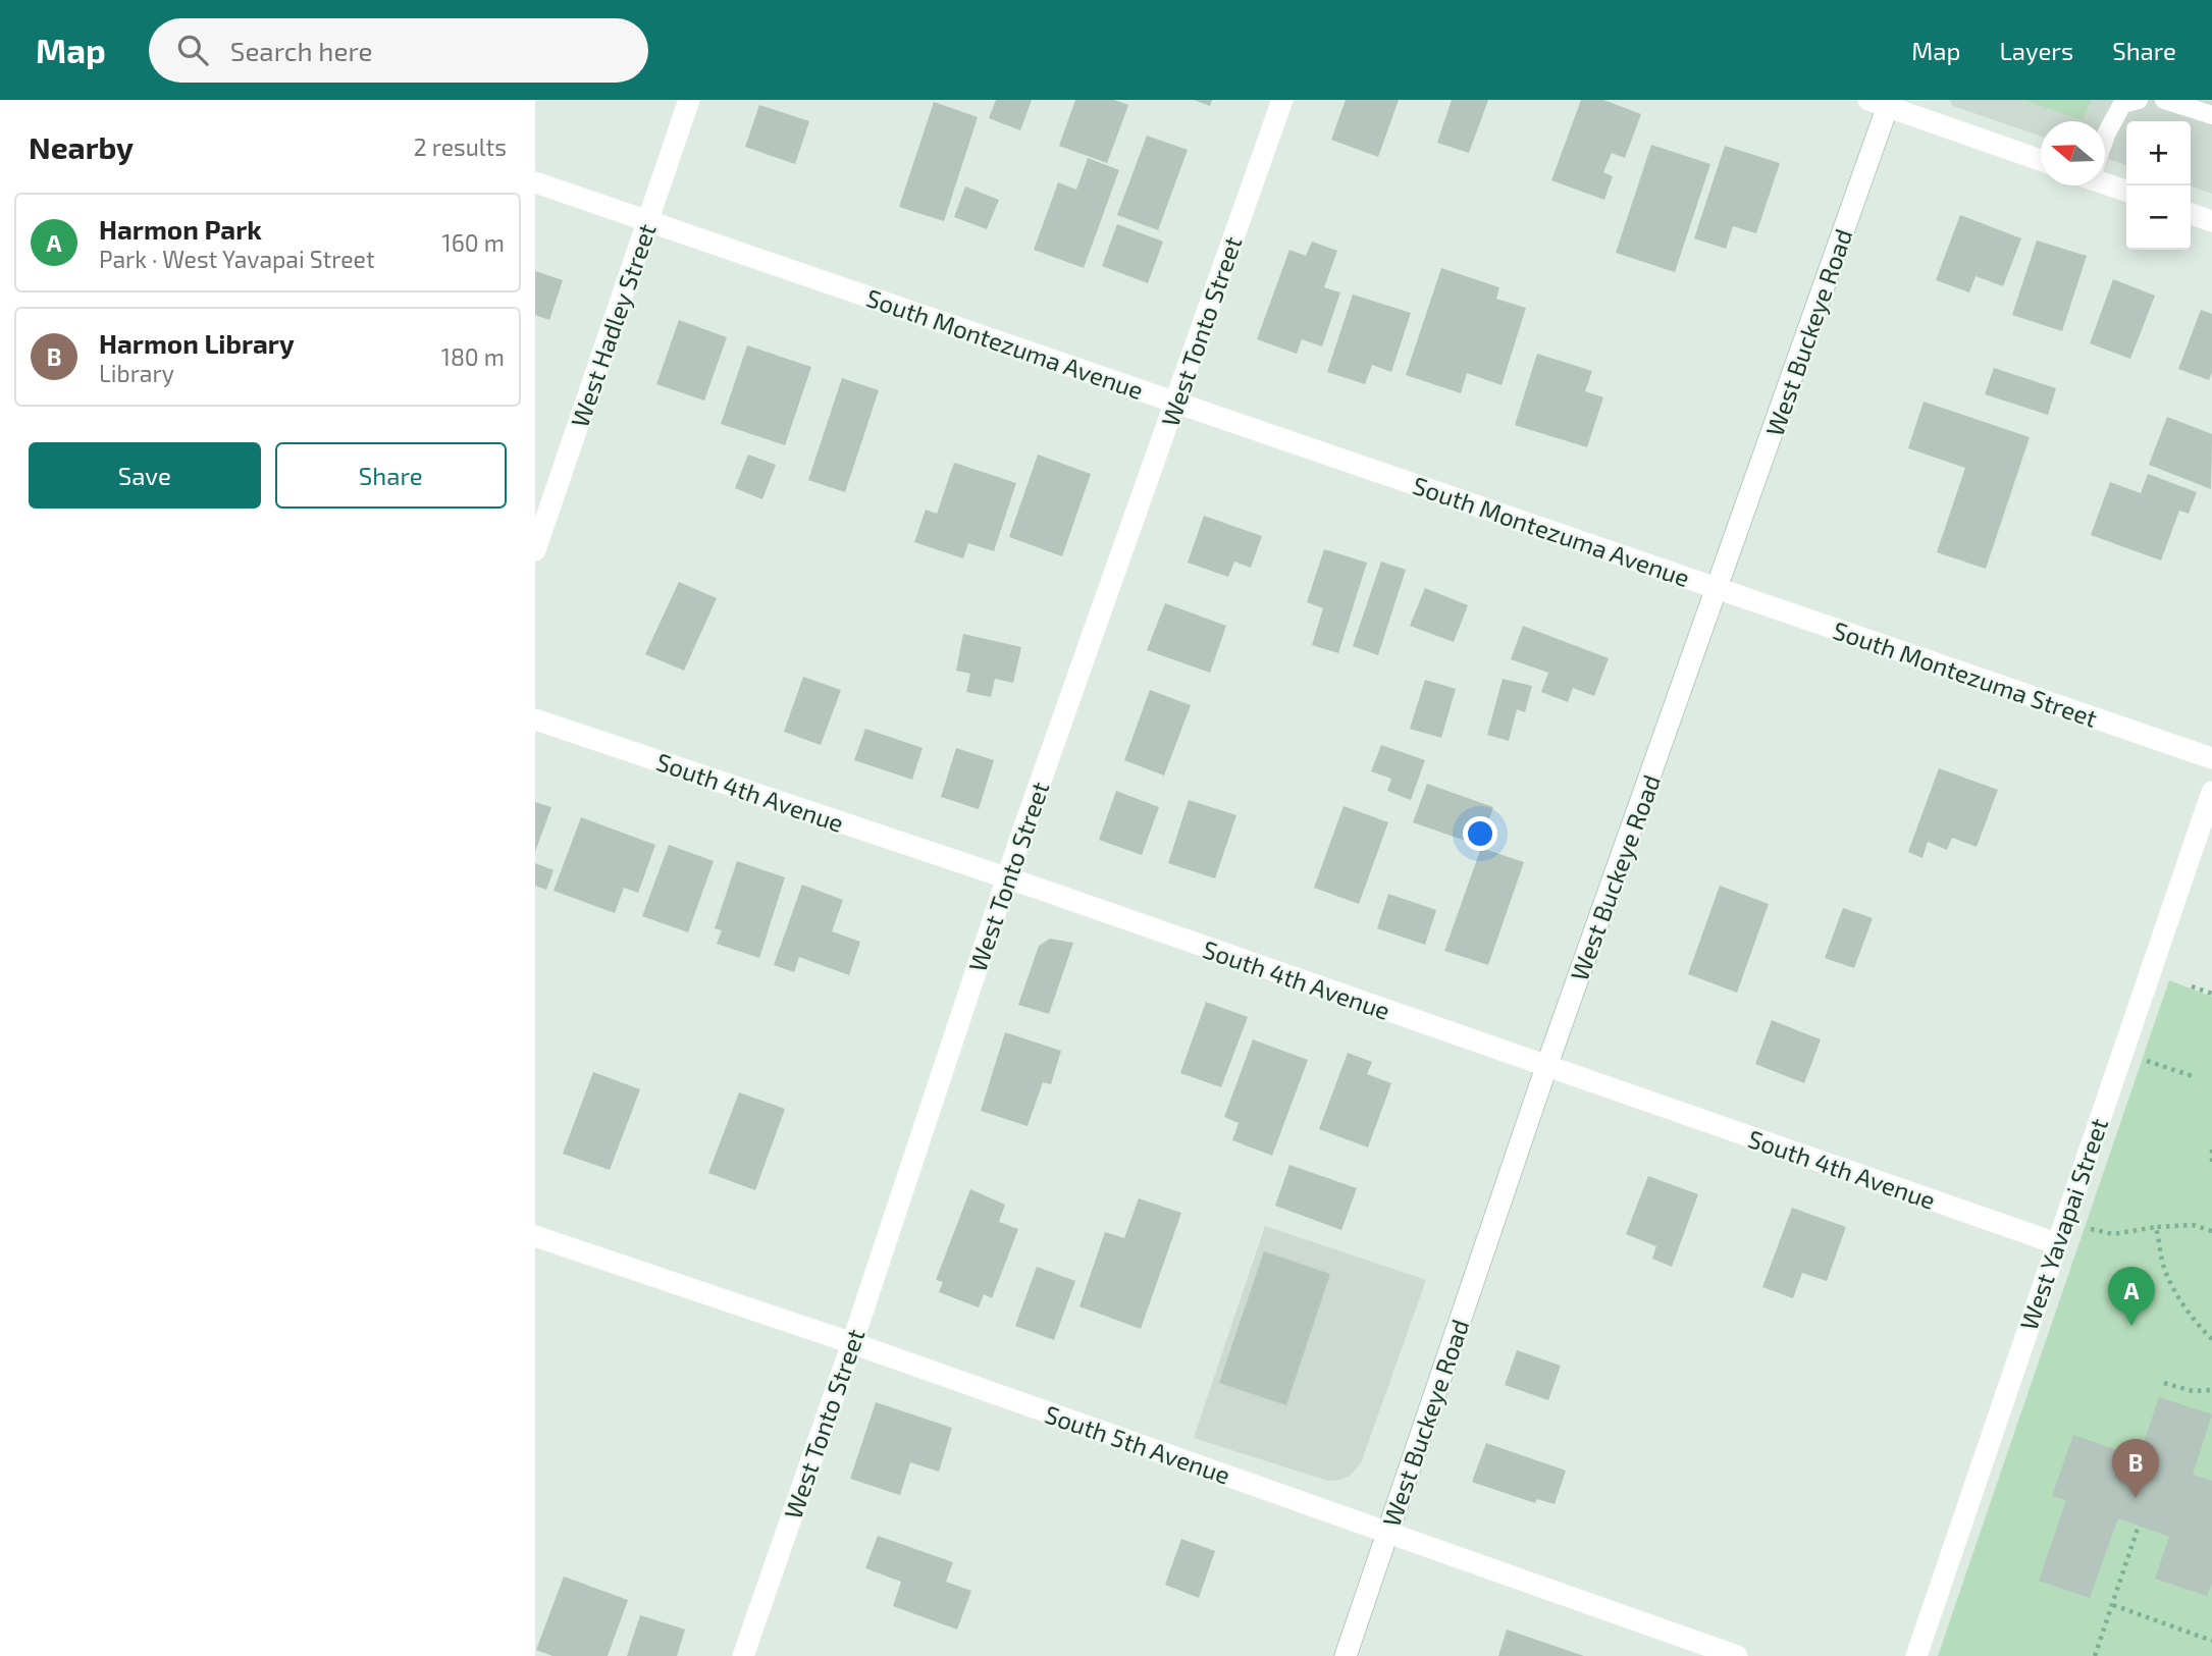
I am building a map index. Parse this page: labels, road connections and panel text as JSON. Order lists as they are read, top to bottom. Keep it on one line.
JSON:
{"streets":{"street":["West Hadley Street","West Tonto Street","West Buckeye Road","South Montezuma Avenue","South Montezuma Street","South 4th Avenue","West Yavapai Street","South 5th Avenue"]},"crossings":[["West Hadley Street","South Montezuma Avenue"],["West Tonto Street","South Montezuma Avenue"],["West Tonto Street","South 4th Avenue"],["West Tonto Street","South 5th Avenue"],["West Buckeye Road","South Montezuma Avenue"],["West Buckeye Road","South Montezuma Street"],["West Buckeye Road","South 4th Avenue"],["West Buckeye Road","South 5th Avenue"],["South Montezuma Avenue","South Montezuma Street"],["South 4th Avenue","West Yavapai Street"]],"north":"left","page":{"header":"Map","search":"Search here","nav":["Map","Layers","Share"],"heading":["Nearby","2 results"],"map_buttons":["+","−"],"list":[{"mark":"A","name":"Harmon Park","note":"Park · West Yavapai Street","value":"160 m"},{"mark":"B","name":"Harmon Library","note":"Library","value":"180 m"}],"buttons":["Save","Share"],"pins":["A","B"]}}
